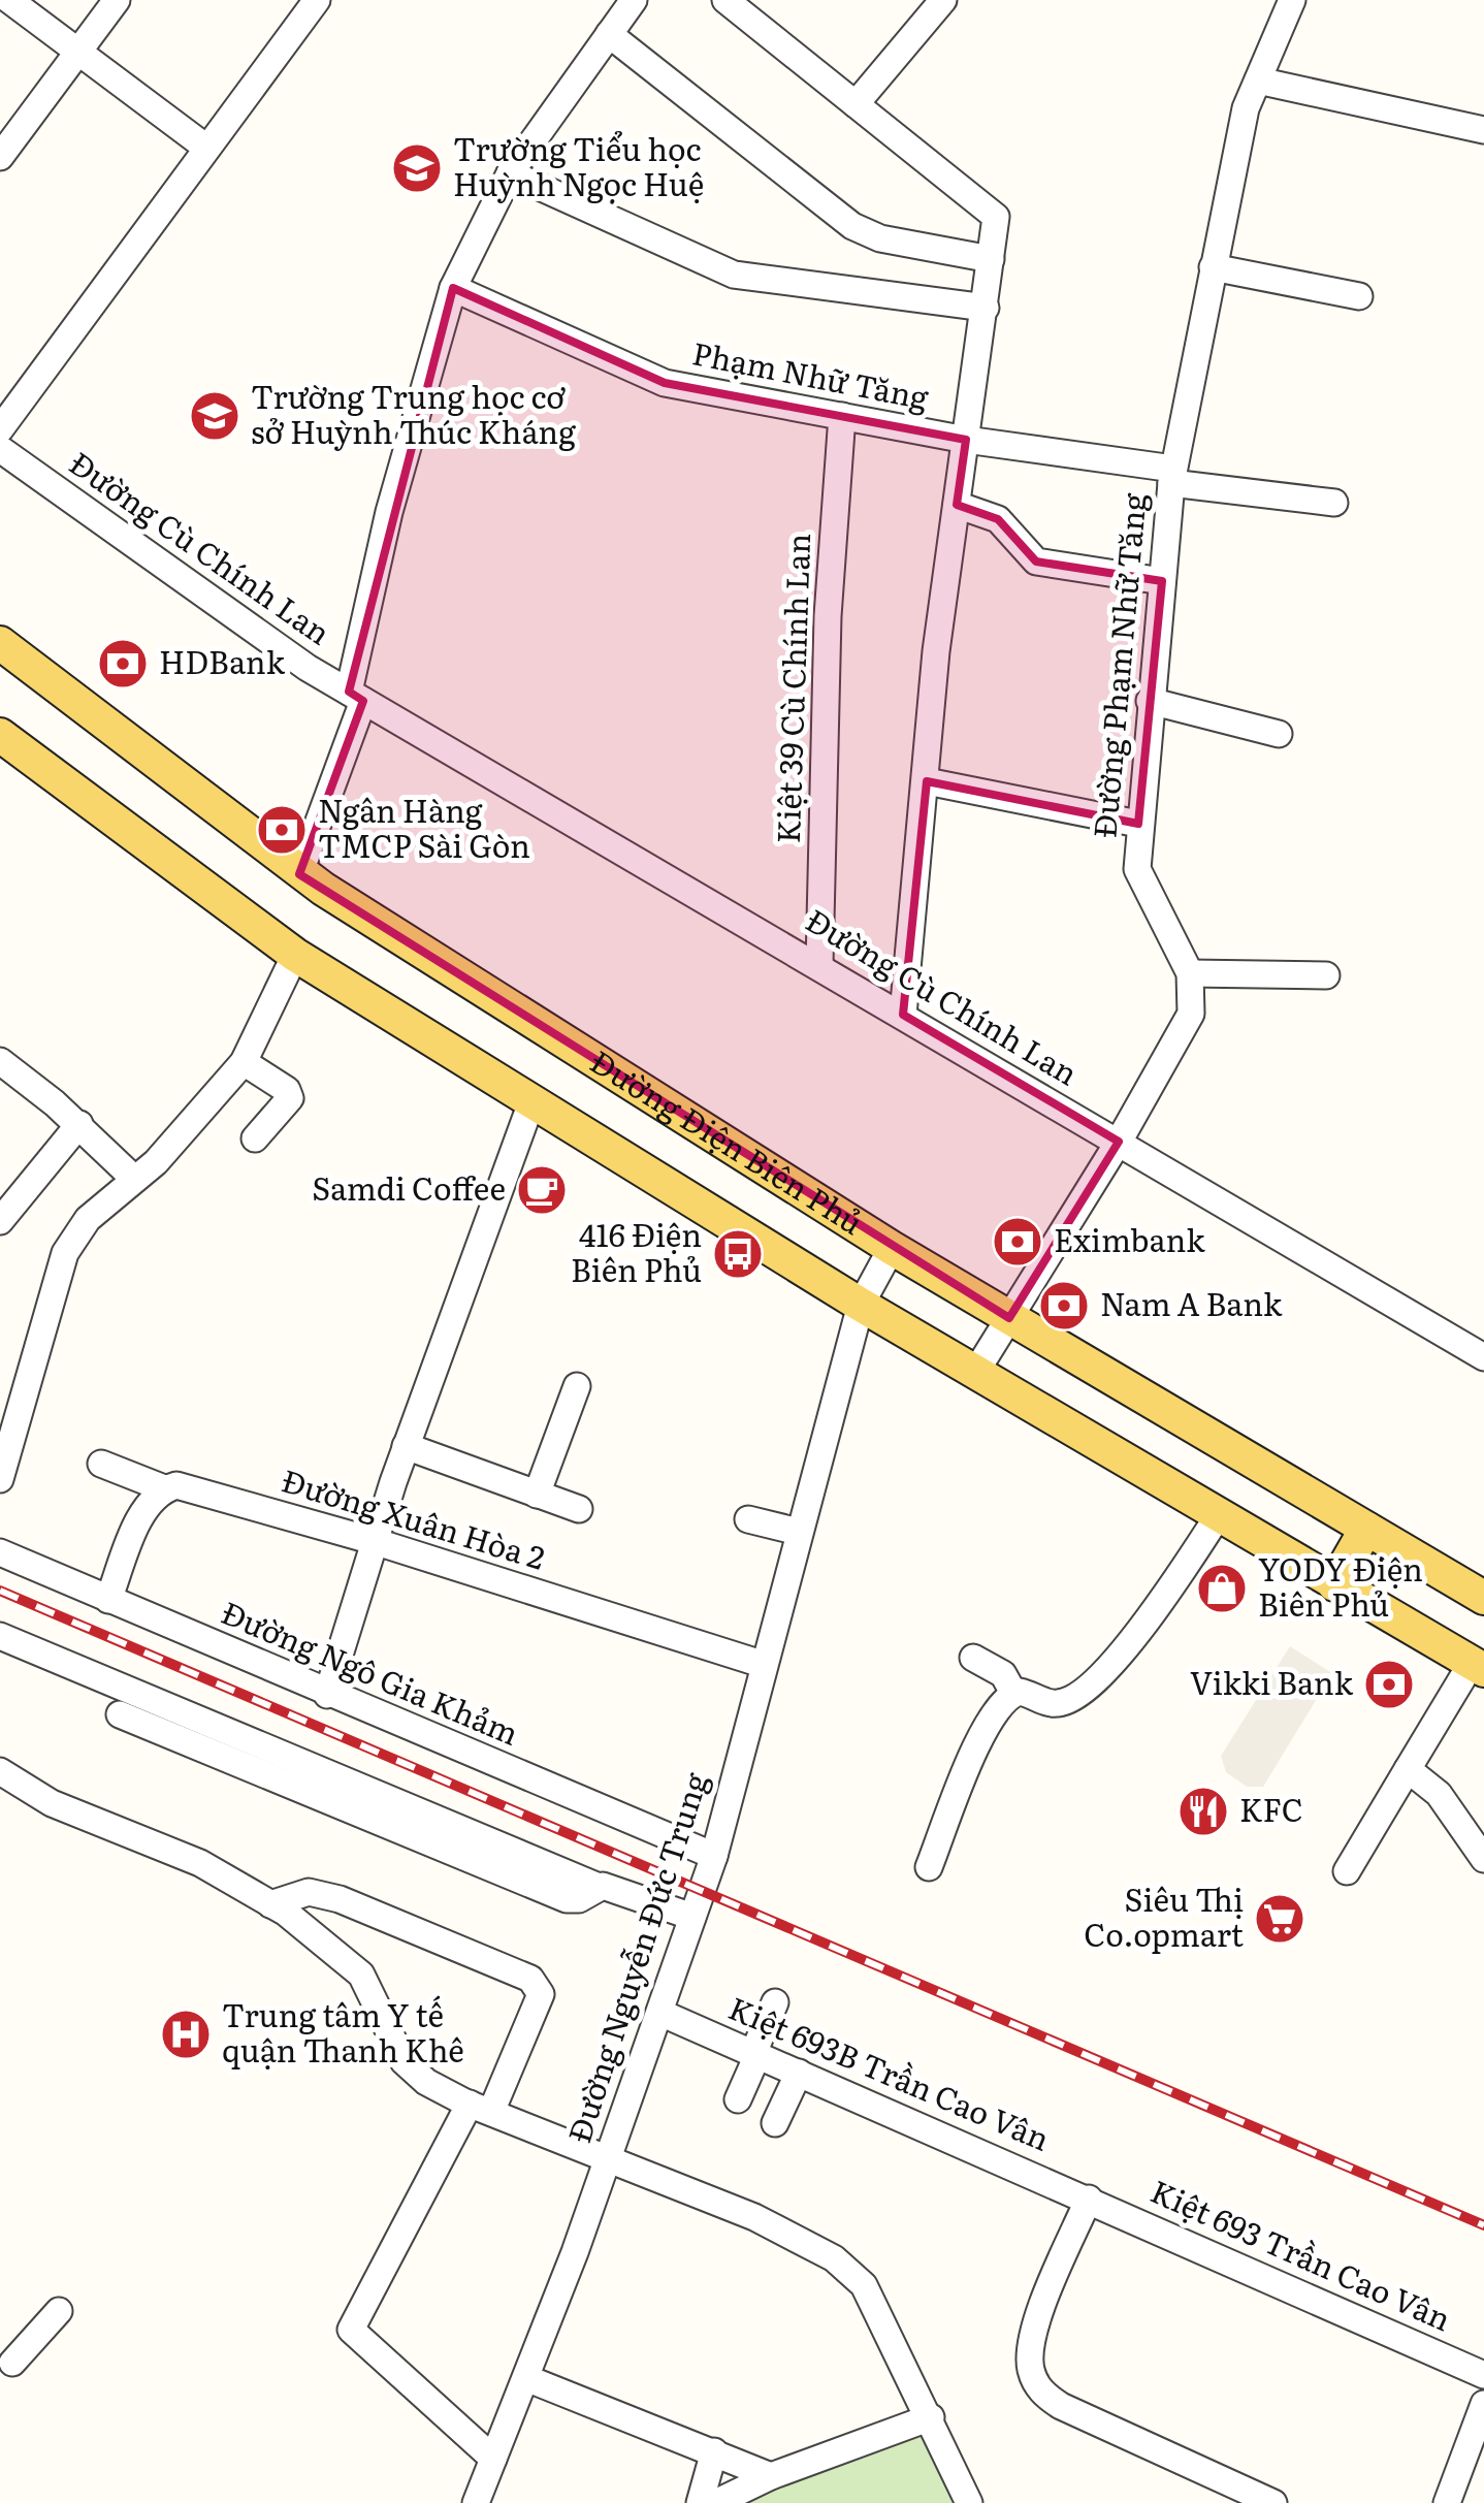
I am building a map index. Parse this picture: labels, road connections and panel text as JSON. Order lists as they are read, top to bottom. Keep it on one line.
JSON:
{"streets":{"main road":["Đường Điện Biên Phủ"],"street":["Phạm Nhữ Tăng","Đường Cù Chính Lan","Đường Phạm Nhữ Tăng","Kiệt 39 Cù Chính Lan","Đường Xuân Hòa 2","Đường Ngô Gia Khảm","Đường Nguyễn Đức Trung","Kiệt 693B Trần Cao Vân","Kiệt 693 Trần Cao Vân"]},"crossings":[["Phạm Nhữ Tăng","Đường Phạm Nhữ Tăng"],["Phạm Nhữ Tăng","Kiệt 39 Cù Chính Lan"],["Đường Cù Chính Lan","Kiệt 39 Cù Chính Lan"],["Đường Điện Biên Phủ","Đường Nguyễn Đức Trung"],["Đường Xuân Hòa 2","Đường Nguyễn Đức Trung"],["Đường Ngô Gia Khảm","Đường Nguyễn Đức Trung"],["Đường Nguyễn Đức Trung","Kiệt 693B Trần Cao Vân"],["Kiệt 693B Trần Cao Vân","Kiệt 693 Trần Cao Vân"]],"places":{"school or university":["Trường Tiểu học Huỳnh Ngọc Huệ","Trường Trung học cơ sở Huỳnh Thúc Kháng"],"bank":["HDBank","Ngân Hàng TMCP Sài Gòn","Eximbank","Nam A Bank","Vikki Bank"],"cafe":["Samdi Coffee"],"bus stop":["416 Điện Biên Phủ"],"shop":["YODY Điện Biên Phủ"],"restaurant":["KFC"],"supermarket":["Siêu Thị Co.opmart"],"hospital":["Trung tâm Y tế quận Thanh Khê"]}}
